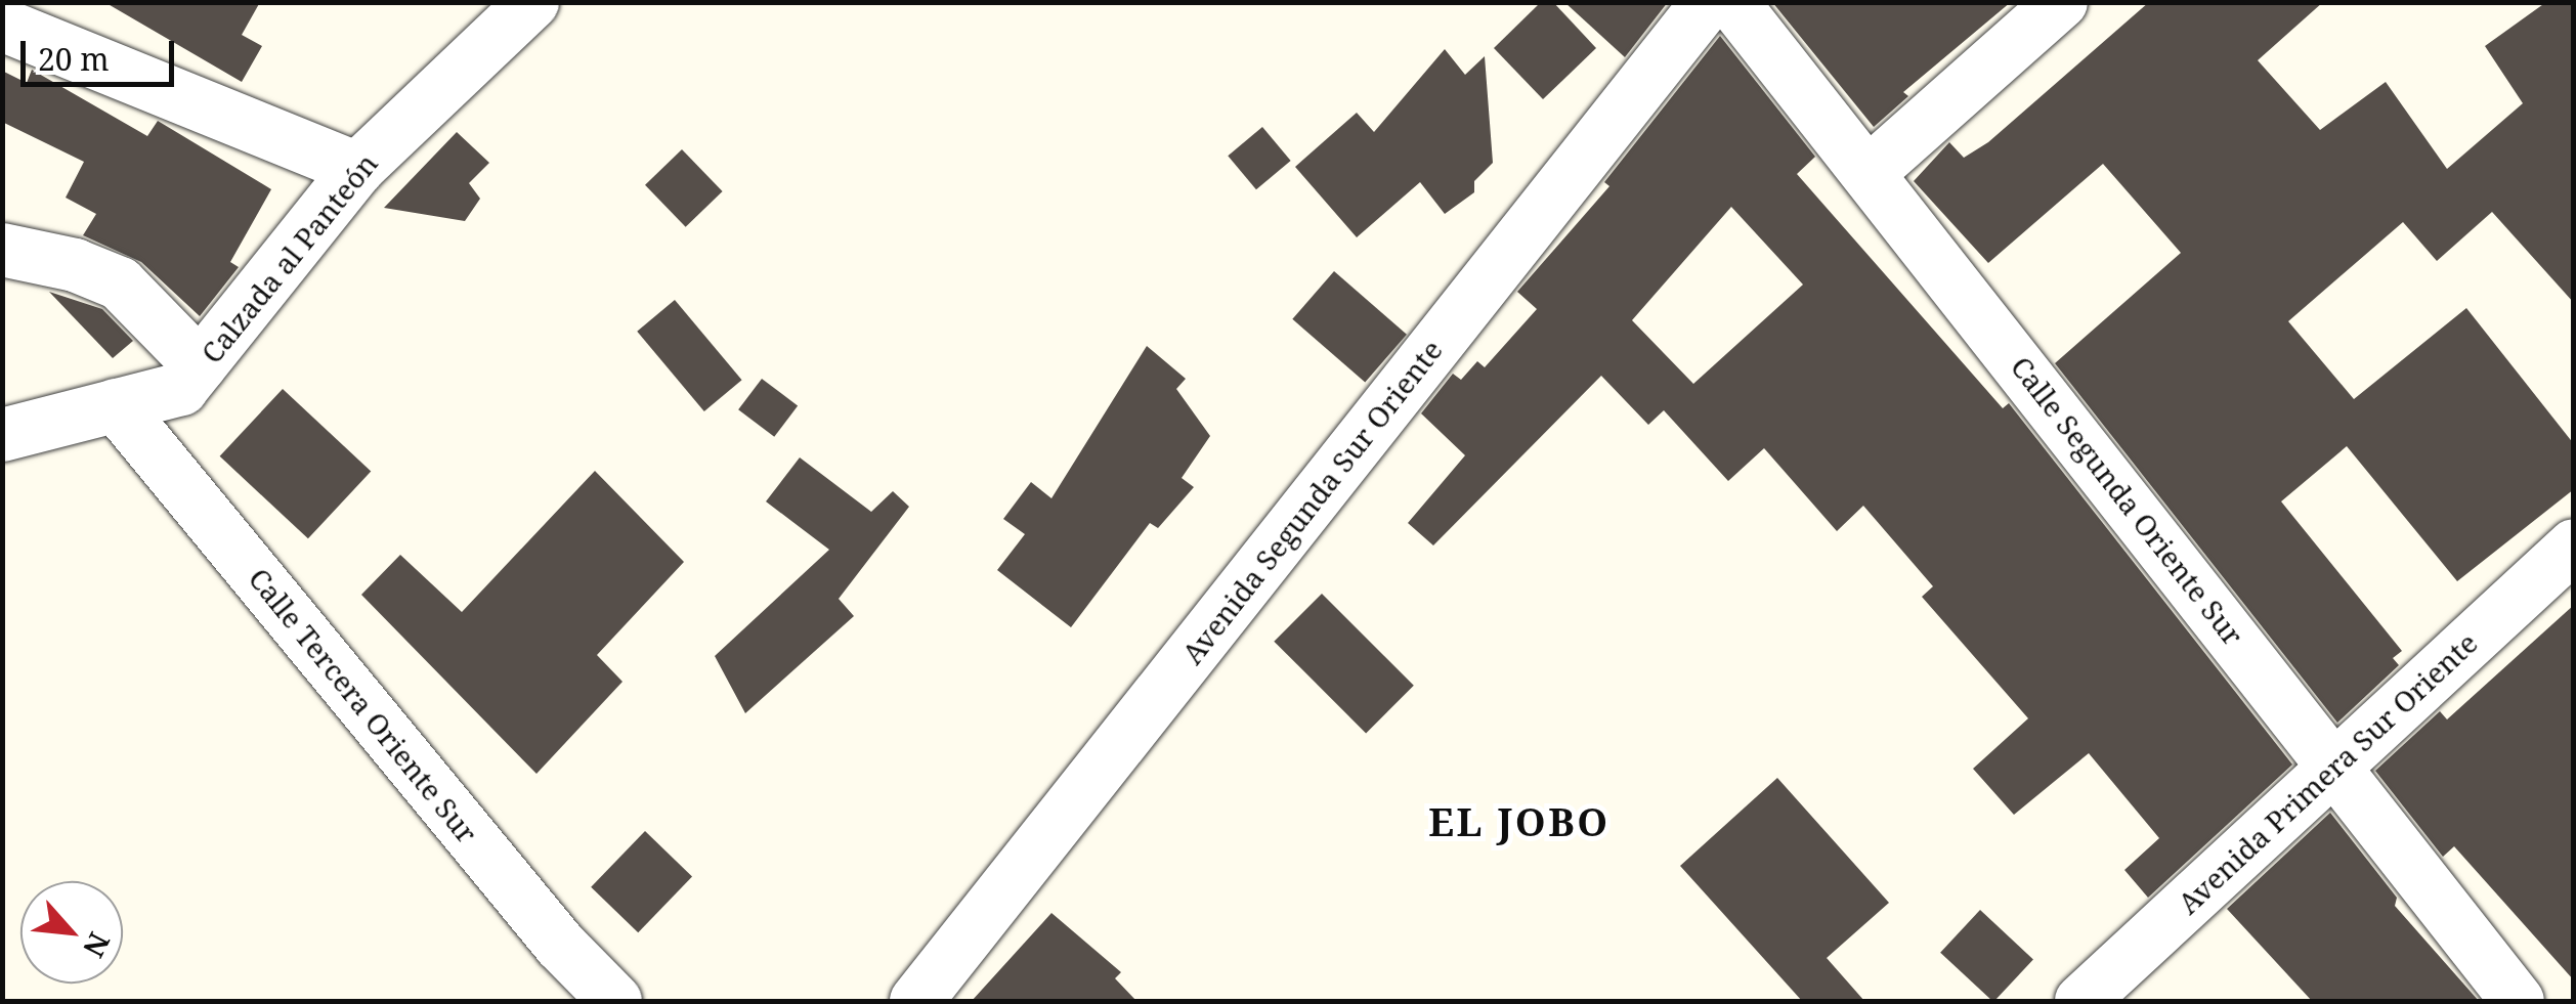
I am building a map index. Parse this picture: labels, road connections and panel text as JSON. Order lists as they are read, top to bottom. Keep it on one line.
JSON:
{"streets":{"street":["Calzada al Panteón","Calle Segunda Oriente Sur","Avenida Segunda Sur Oriente","Calle Tercera Oriente Sur","Avenida Primera Sur Oriente"]},"crossings":[["Calzada al Panteón","Calle Tercera Oriente Sur"],["Calle Segunda Oriente Sur","Avenida Primera Sur Oriente"]],"districts":["EL JOBO"],"scale_bar":"20 m","north":"bottom right"}
